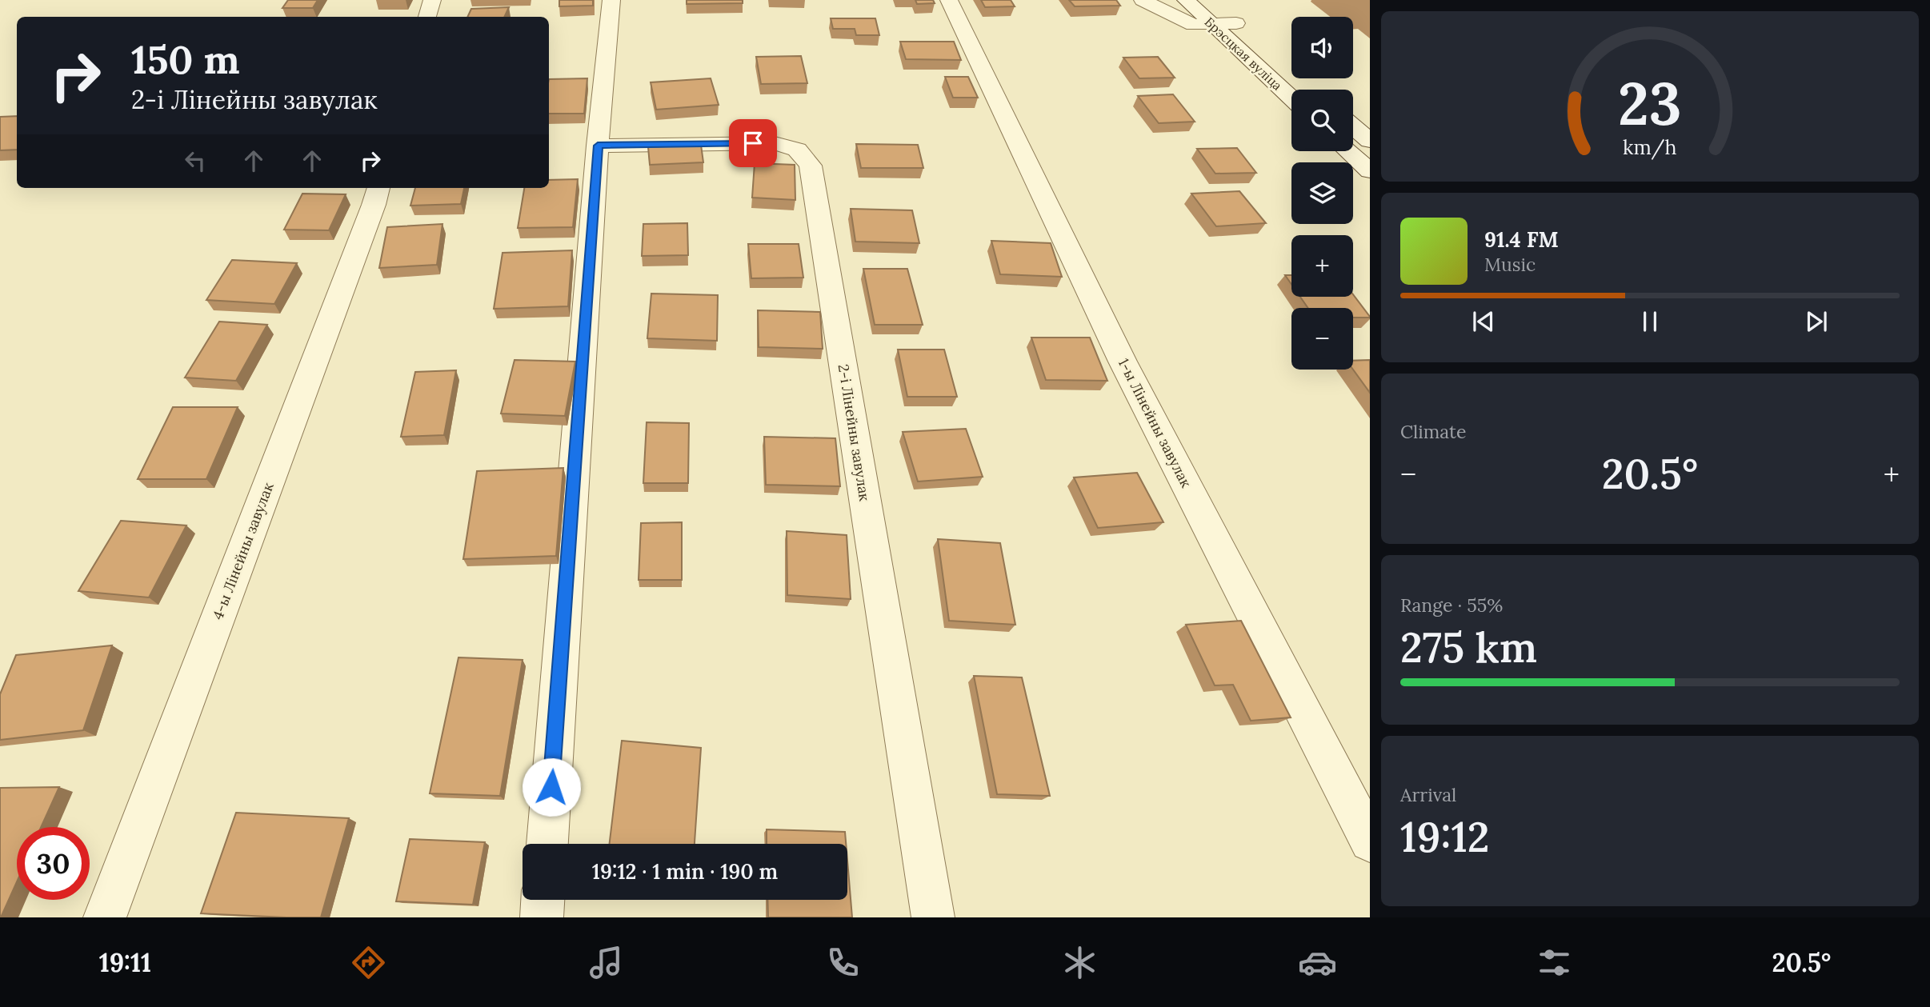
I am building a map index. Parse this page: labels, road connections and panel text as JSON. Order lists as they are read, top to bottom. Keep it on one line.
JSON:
{"streets":{"street":["Брэсцкая вуліца","1-ы Лінейны завулак","2-і Лінейны завулак","4-ы Лінейны завулак"]},"page":{"map_buttons":["+","−"],"turn":["150 m","2-і Лінейны завулак"],"song":["91.4 FM","Music"],"tile":["Climate",["Range · 55%","275 km"],["Arrival","19:12"]],"heat":["−","20.5°","+"],"limit":"30","trip":"19:12 · 1 min · 190 m","tabs":["19:11","20.5°"],"gauge":["23","km/h"]}}
